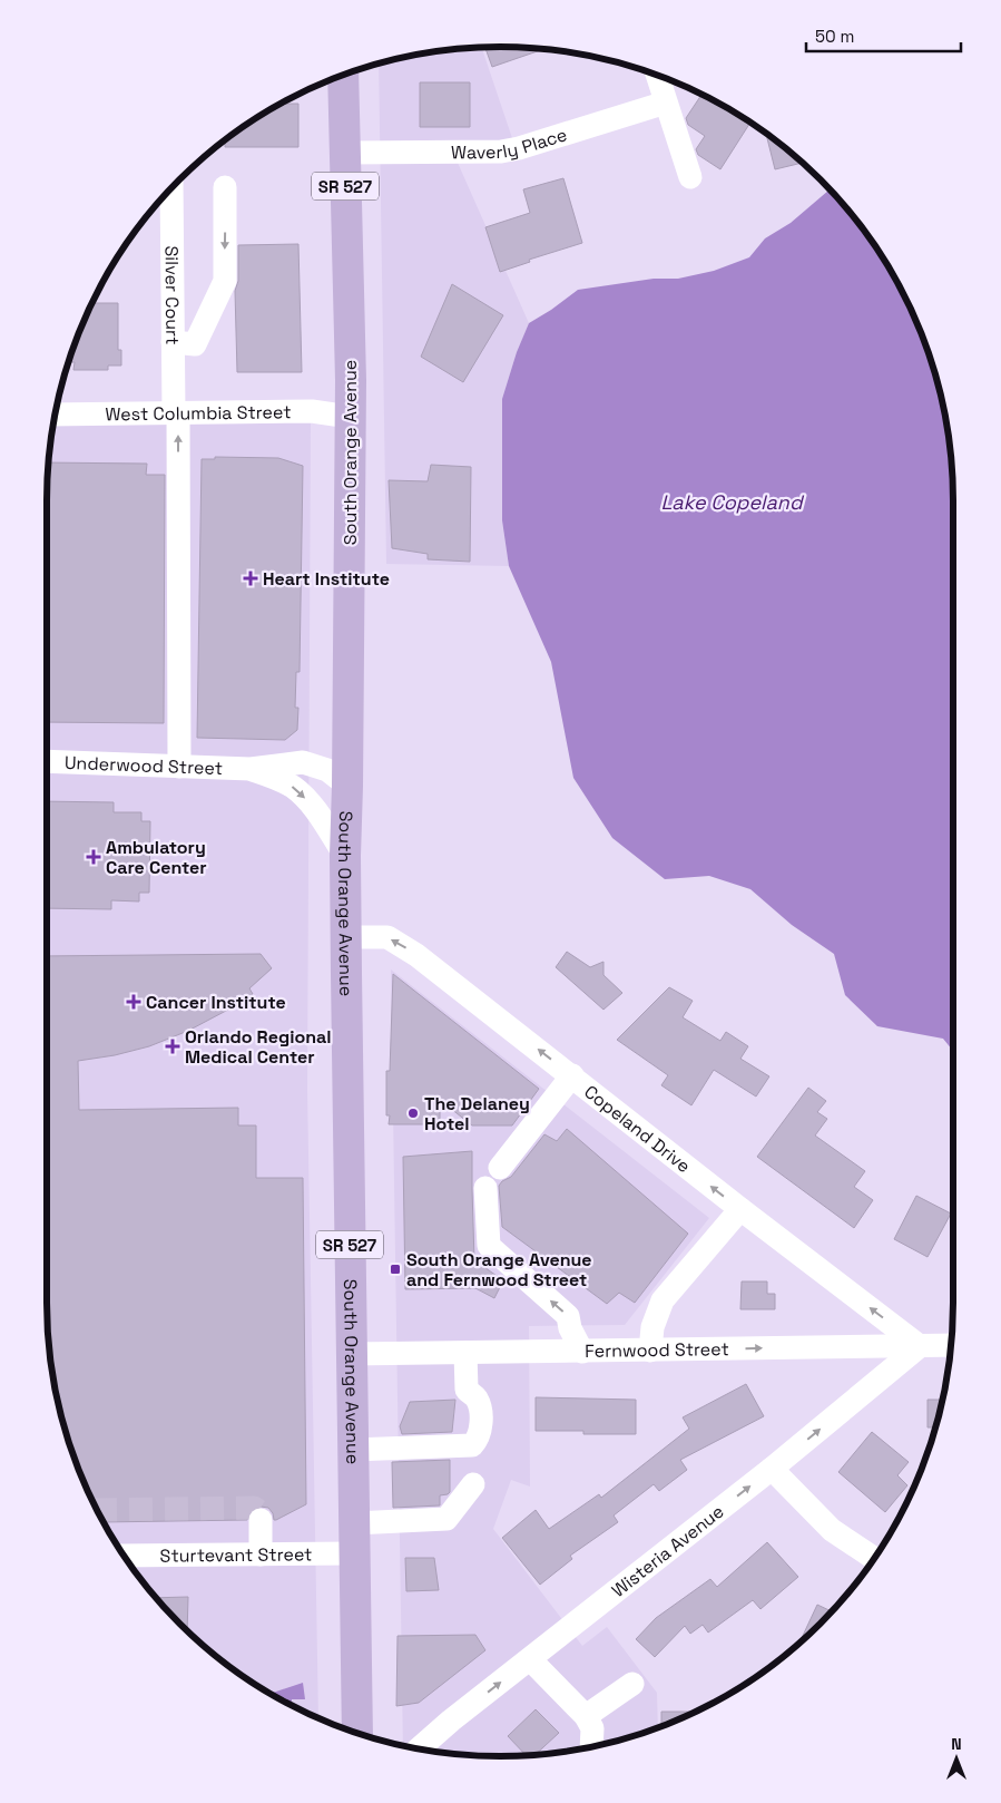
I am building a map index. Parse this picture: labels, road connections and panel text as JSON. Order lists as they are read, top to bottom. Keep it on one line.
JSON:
{"streets":{"main road":["SR 527","South Orange Avenue"],"street":["Waverly Place","Silver Court","West Columbia Street","Underwood Street","Copeland Drive","Fernwood Street","Wisteria Avenue","Sturtevant Street"]},"crossings":[["Waverly Place","South Orange Avenue"],["Silver Court","West Columbia Street"],["Silver Court","Underwood Street"],["West Columbia Street","South Orange Avenue"],["South Orange Avenue","Underwood Street"],["South Orange Avenue","Copeland Drive"],["South Orange Avenue","Fernwood Street"],["South Orange Avenue","Sturtevant Street"],["Copeland Drive","Fernwood Street"],["Copeland Drive","Wisteria Avenue"],["Fernwood Street","Wisteria Avenue"]],"one_way":["Silver Court","Copeland Drive","Fernwood Street","Wisteria Avenue"],"water":["Lake Copeland"],"places":{"health":["Heart Institute","Ambulatory Care Center","Cancer Institute","Orlando Regional Medical Center"],"other":["The Delaney Hotel"],"transit":["South Orange Avenue and Fernwood Street"]},"scale_bar":"50 m","north":"top"}
